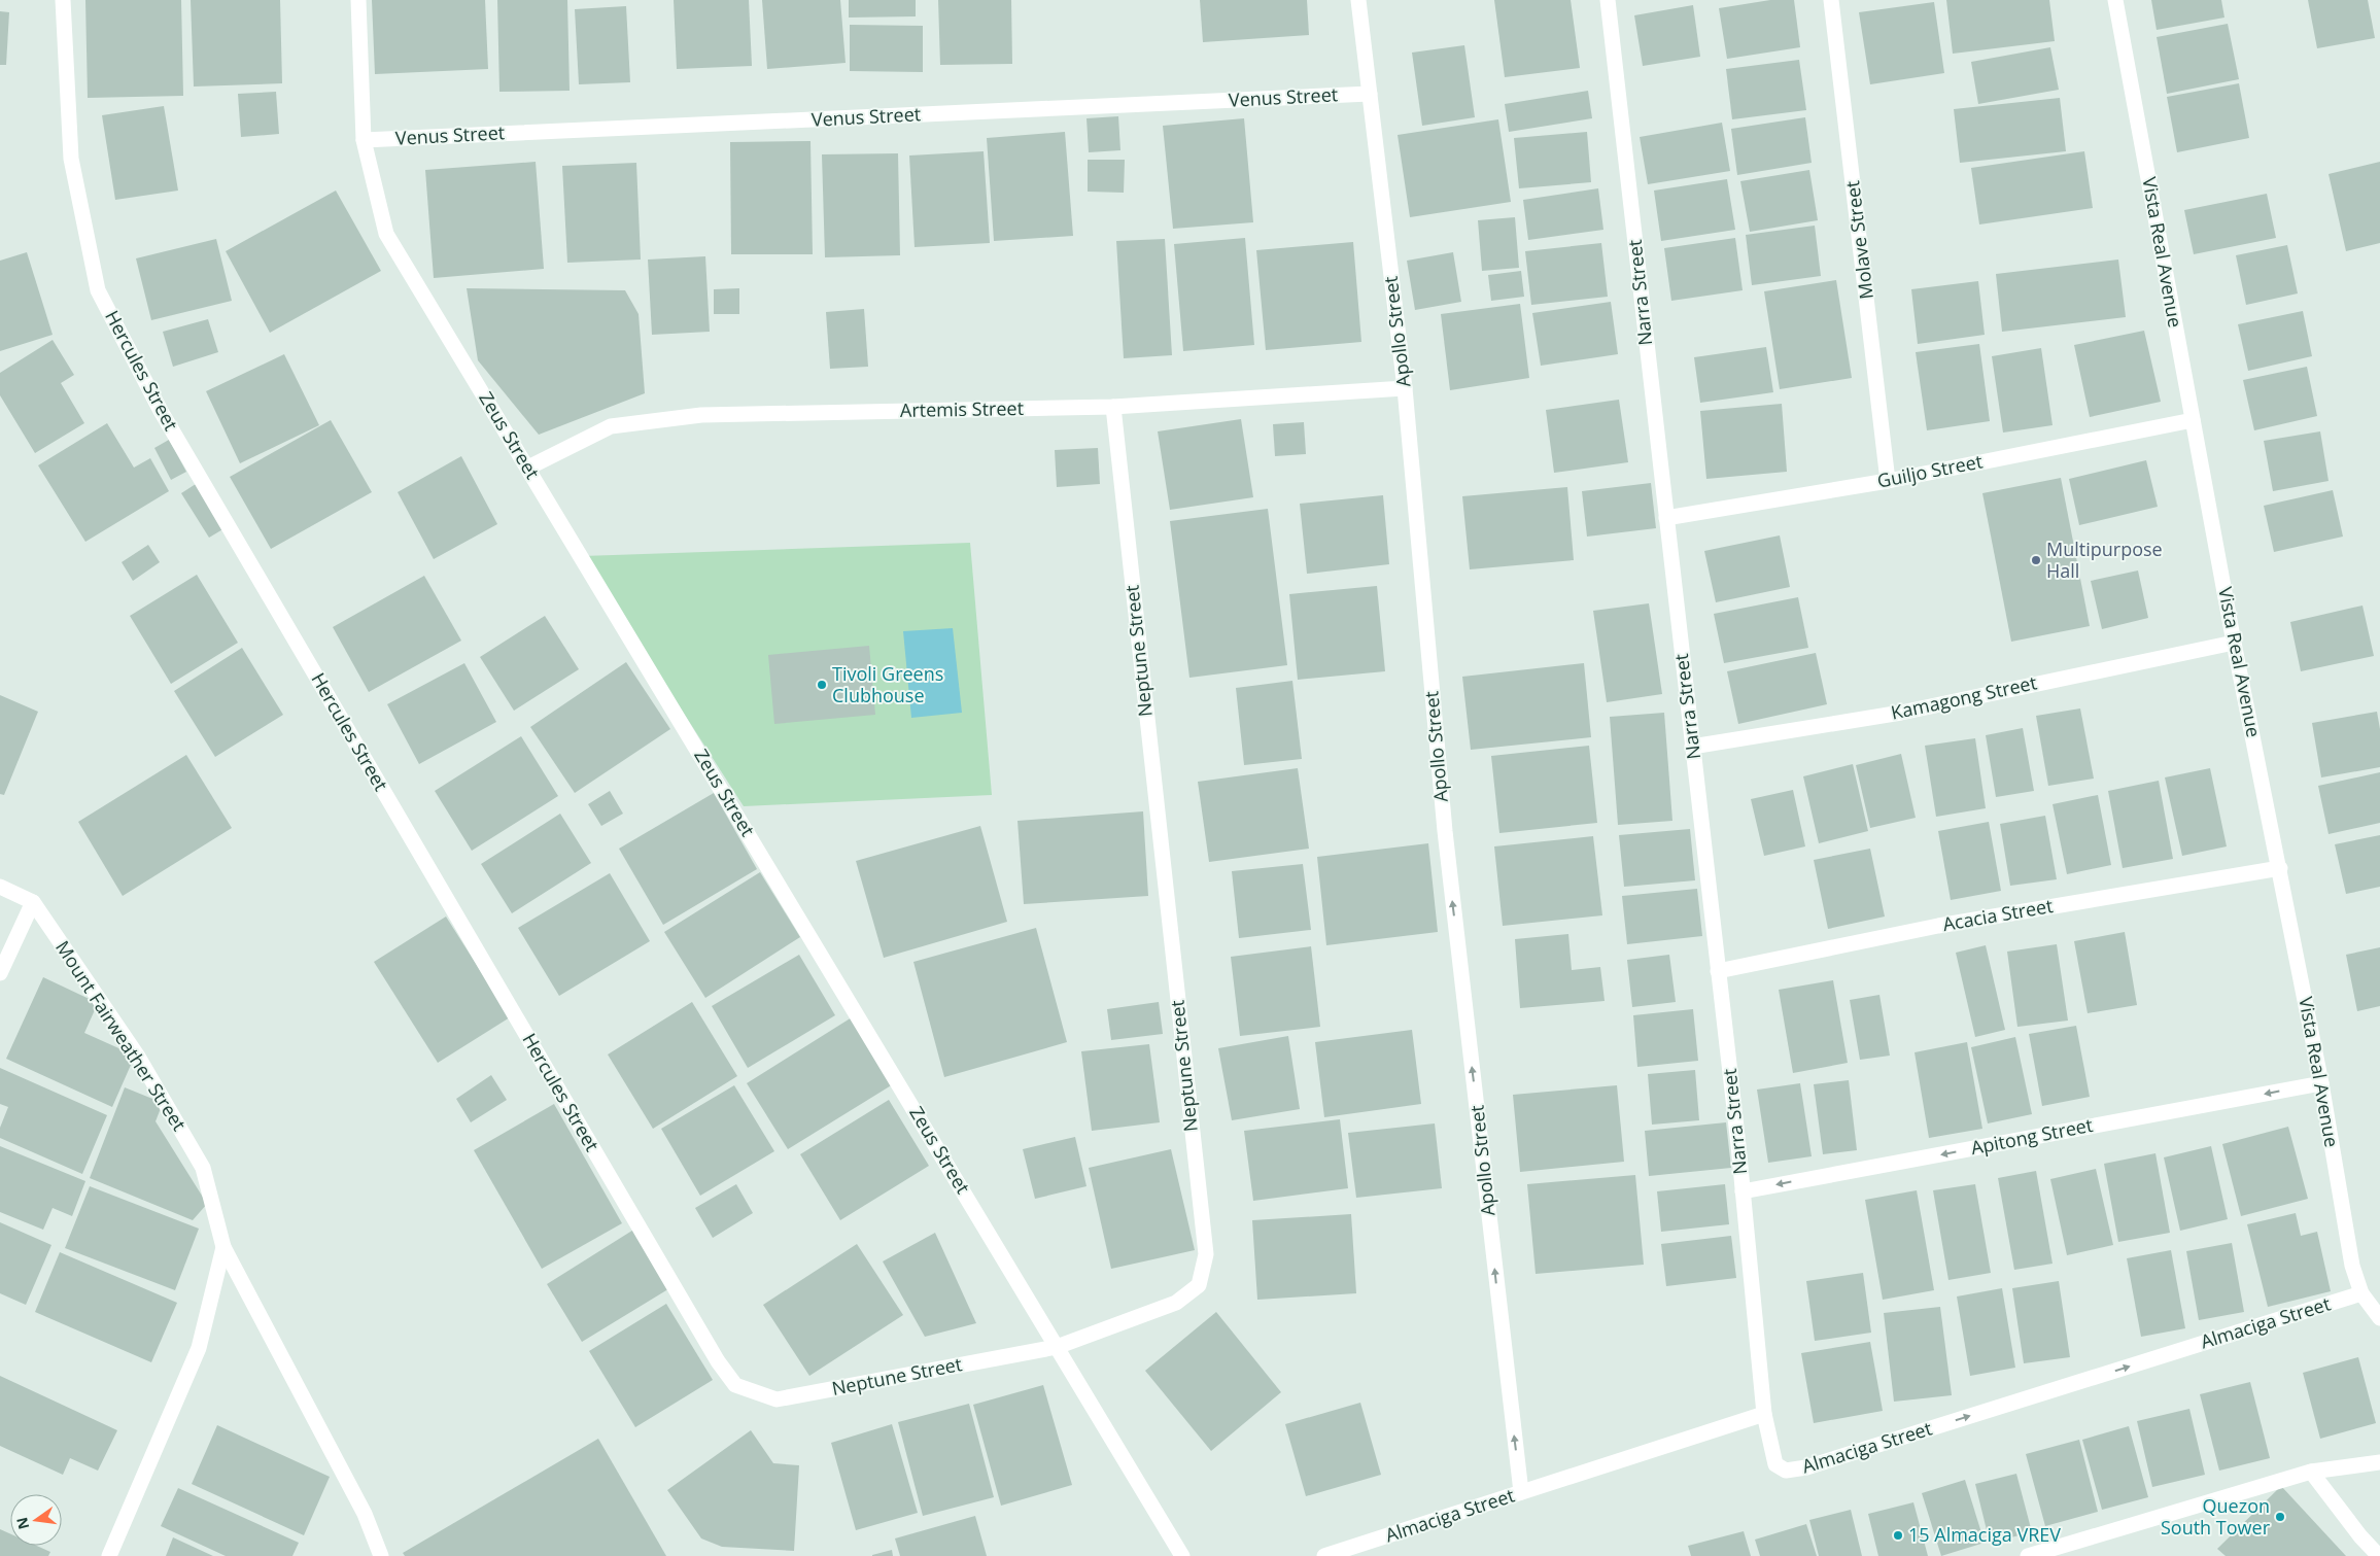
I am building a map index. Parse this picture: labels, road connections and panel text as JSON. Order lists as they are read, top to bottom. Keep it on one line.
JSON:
{"streets":{"street":["Venus Street","Molave Street","Vista Real Avenue","Narra Street","Apollo Street","Hercules Street","Artemis Street","Zeus Street","Guiljo Street","Neptune Street","Kamagong Street","Acacia Street","Mount Fairweather Street","Apitong Street","Almaciga Street"]},"crossings":[["Venus Street","Apollo Street"],["Venus Street","Zeus Street"],["Molave Street","Guiljo Street"],["Vista Real Avenue","Guiljo Street"],["Vista Real Avenue","Kamagong Street"],["Vista Real Avenue","Acacia Street"],["Vista Real Avenue","Apitong Street"],["Vista Real Avenue","Almaciga Street"],["Narra Street","Guiljo Street"],["Narra Street","Kamagong Street"],["Narra Street","Acacia Street"],["Narra Street","Apitong Street"],["Narra Street","Almaciga Street"],["Apollo Street","Artemis Street"],["Apollo Street","Almaciga Street"],["Hercules Street","Neptune Street"],["Artemis Street","Zeus Street"],["Artemis Street","Neptune Street"],["Zeus Street","Neptune Street"]],"one_way":["Apollo Street","Apitong Street","Almaciga Street"],"places":["Multipurpose Hall","Tivoli Greens Clubhouse","Quezon South Tower","15 Almaciga VREV"],"north":"left"}
